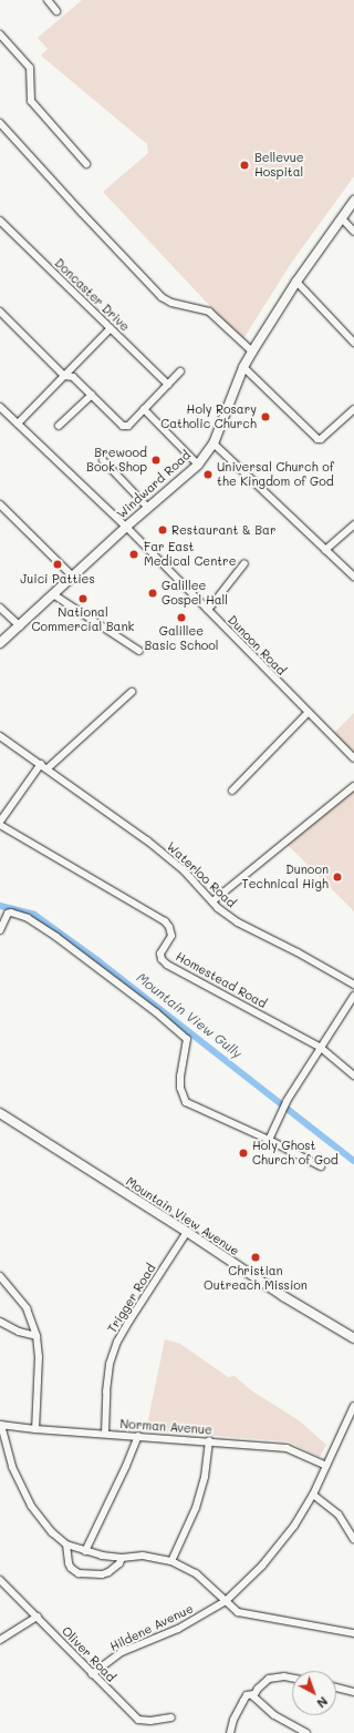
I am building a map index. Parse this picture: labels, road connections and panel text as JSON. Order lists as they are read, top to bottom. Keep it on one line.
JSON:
{"streets":{"main road":["Windward Road","Mountain View Avenue"],"street":["Doncaster Drive","Dunoon Road","Waterloo Road","Homestead Road","Trigger Road","Norman Avenue","Hildene Avenue","Oliver Road"]},"crossings":[["Windward Road","Dunoon Road"],["Mountain View Avenue","Trigger Road"],["Trigger Road","Norman Avenue"],["Norman Avenue","Hildene Avenue"],["Hildene Avenue","Oliver Road"]],"water":["Mountain View Gully"],"places":["Bellevue Hospital","Holy Rosary Catholic Church","Brewood Book Shop","Universal Church of the Kingdom of God","Restaurant & Bar","Far East Medical Centre","Juici Patties","Galillee Gospel Hall","National Commercial Bank","Galillee Basic School","Dunoon Technical High","Holy Ghost Church of God","Christian Outreach Mission"],"north":"bottom right"}
